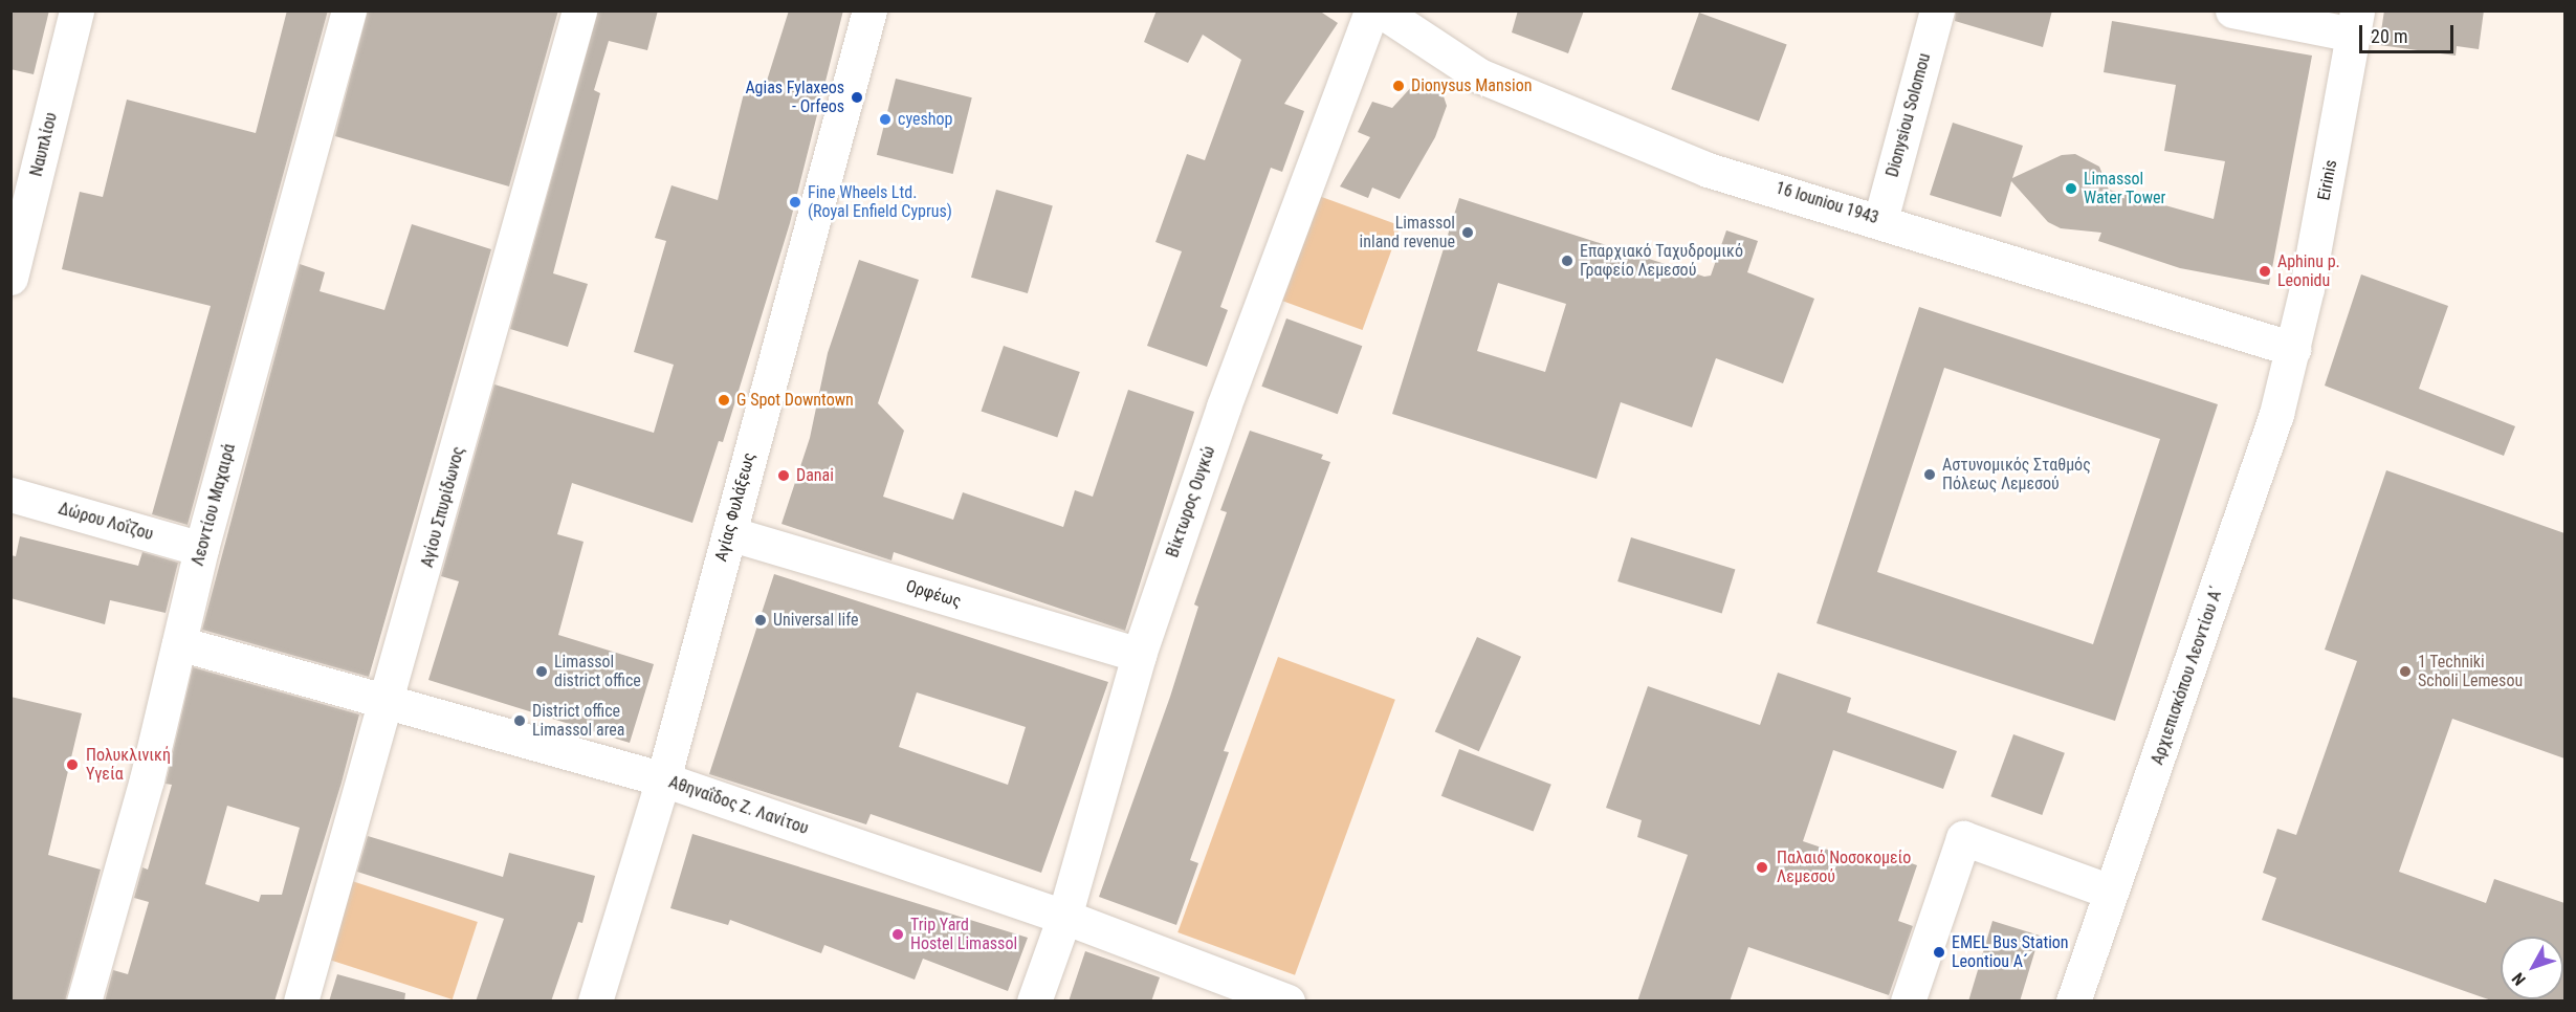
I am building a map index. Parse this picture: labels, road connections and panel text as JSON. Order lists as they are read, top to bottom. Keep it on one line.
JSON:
{"streets":{"street":["Dionysiou Solomou","Ναυπλίου","Eirinis","16 Iouniou 1943","Βίκτωρος Ουγκώ","Λεοντίου Μαχαιρά","Αγίου Σπυρίδωνος","Αγίας Φυλάξεως","Δώρου Λοΐζου","Ορφέως","Αρχιεπισκόπου Λεοντίου Α΄","Αθηναΐδος Ζ. Λανίτου"]},"crossings":[["Dionysiou Solomou","16 Iouniou 1943"],["Eirinis","16 Iouniou 1943"],["Eirinis","Αρχιεπισκόπου Λεοντίου Α΄"],["16 Iouniou 1943","Αρχιεπισκόπου Λεοντίου Α΄"],["Βίκτωρος Ουγκώ","Ορφέως"],["Βίκτωρος Ουγκώ","Αθηναΐδος Ζ. Λανίτου"],["Λεοντίου Μαχαιρά","Δώρου Λοΐζου"],["Λεοντίου Μαχαιρά","Αθηναΐδος Ζ. Λανίτου"],["Αγίου Σπυρίδωνος","Αθηναΐδος Ζ. Λανίτου"],["Αγίας Φυλάξεως","Ορφέως"],["Αγίας Φυλάξεως","Αθηναΐδος Ζ. Λανίτου"]],"places":["Dionysus Mansion","Agias Fylaxeos - Orfeos","cyeshop","Limassol Water Tower","Fine Wheels Ltd. (Royal Enfield Cyprus)","Limassol inland revenue","Επαρχιακό Ταχυδρομικό Γραφείο Λεμεσού","Aphinu p. Leonidu","G Spot Downtown","Αστυνομικός Σταθμός Πόλεως Λεμεσού","Danai","Universal life","Limassol district office","1 Techniki Scholi Lemesou","District office Limassol area","Πολυκλινική Υγεία","Παλαιό Νοσοκομείο Λεμεσού","Trip Yard Hostel Limassol","EMEL Bus Station Leontiou A´"],"scale_bar":"20 m","north":"bottom left"}
